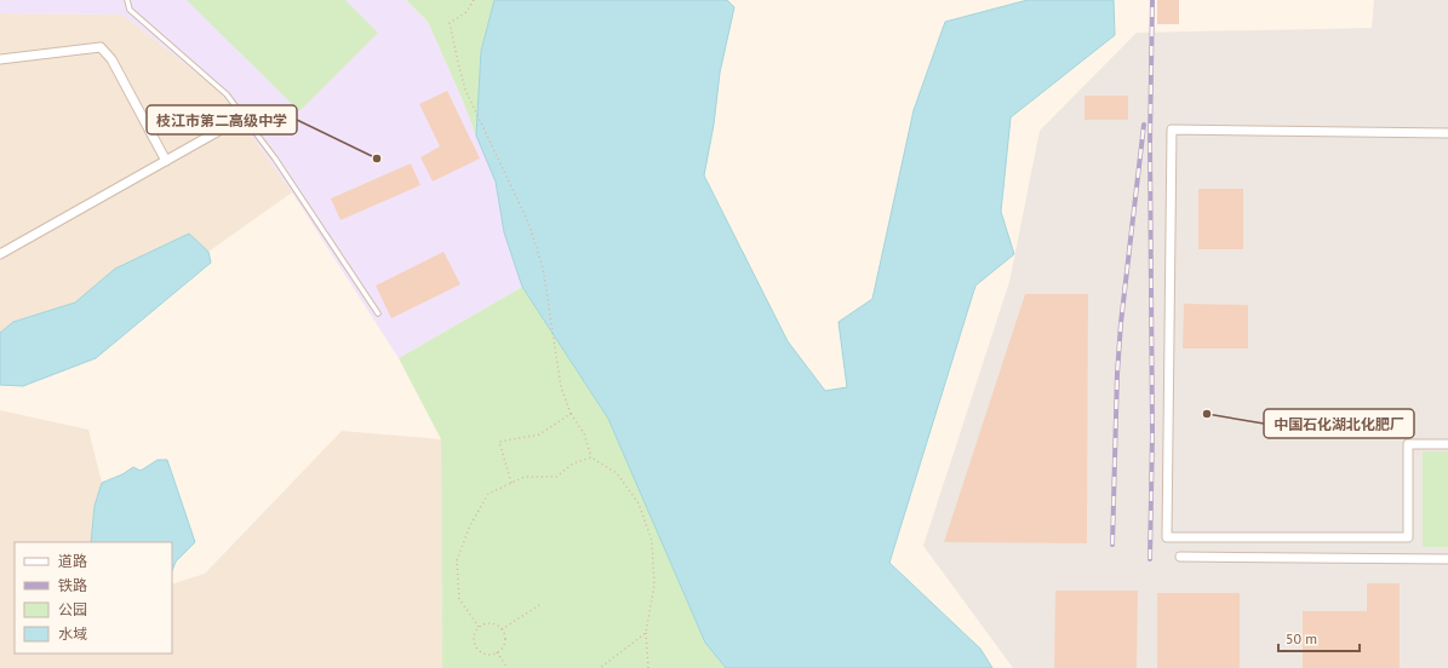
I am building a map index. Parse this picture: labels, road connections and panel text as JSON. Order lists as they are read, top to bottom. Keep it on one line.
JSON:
{"places":["枝江市第二高级中学","中国石化湖北化肥厂"],"legend":["道路","铁路","公园","水域"],"scale_bar":"50 m"}
